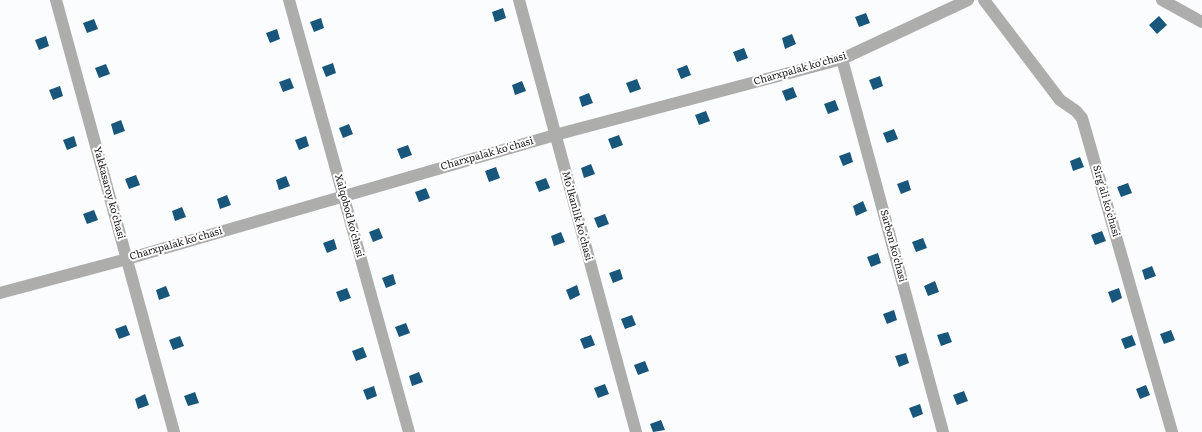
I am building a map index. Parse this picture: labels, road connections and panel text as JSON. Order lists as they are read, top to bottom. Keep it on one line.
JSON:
{"streets":{"street":["Charxpalak ko'chasi","Yakkasaroy ko'chasi","Sirg'ali ko'chasi","Xalqobod ko'chasi","Mo'lkanlik ko'chasi","Sarbon ko'chasi"]},"crossings":[["Charxpalak ko'chasi","Yakkasaroy ko'chasi"],["Charxpalak ko'chasi","Xalqobod ko'chasi"],["Charxpalak ko'chasi","Mo'lkanlik ko'chasi"],["Charxpalak ko'chasi","Sarbon ko'chasi"]]}
